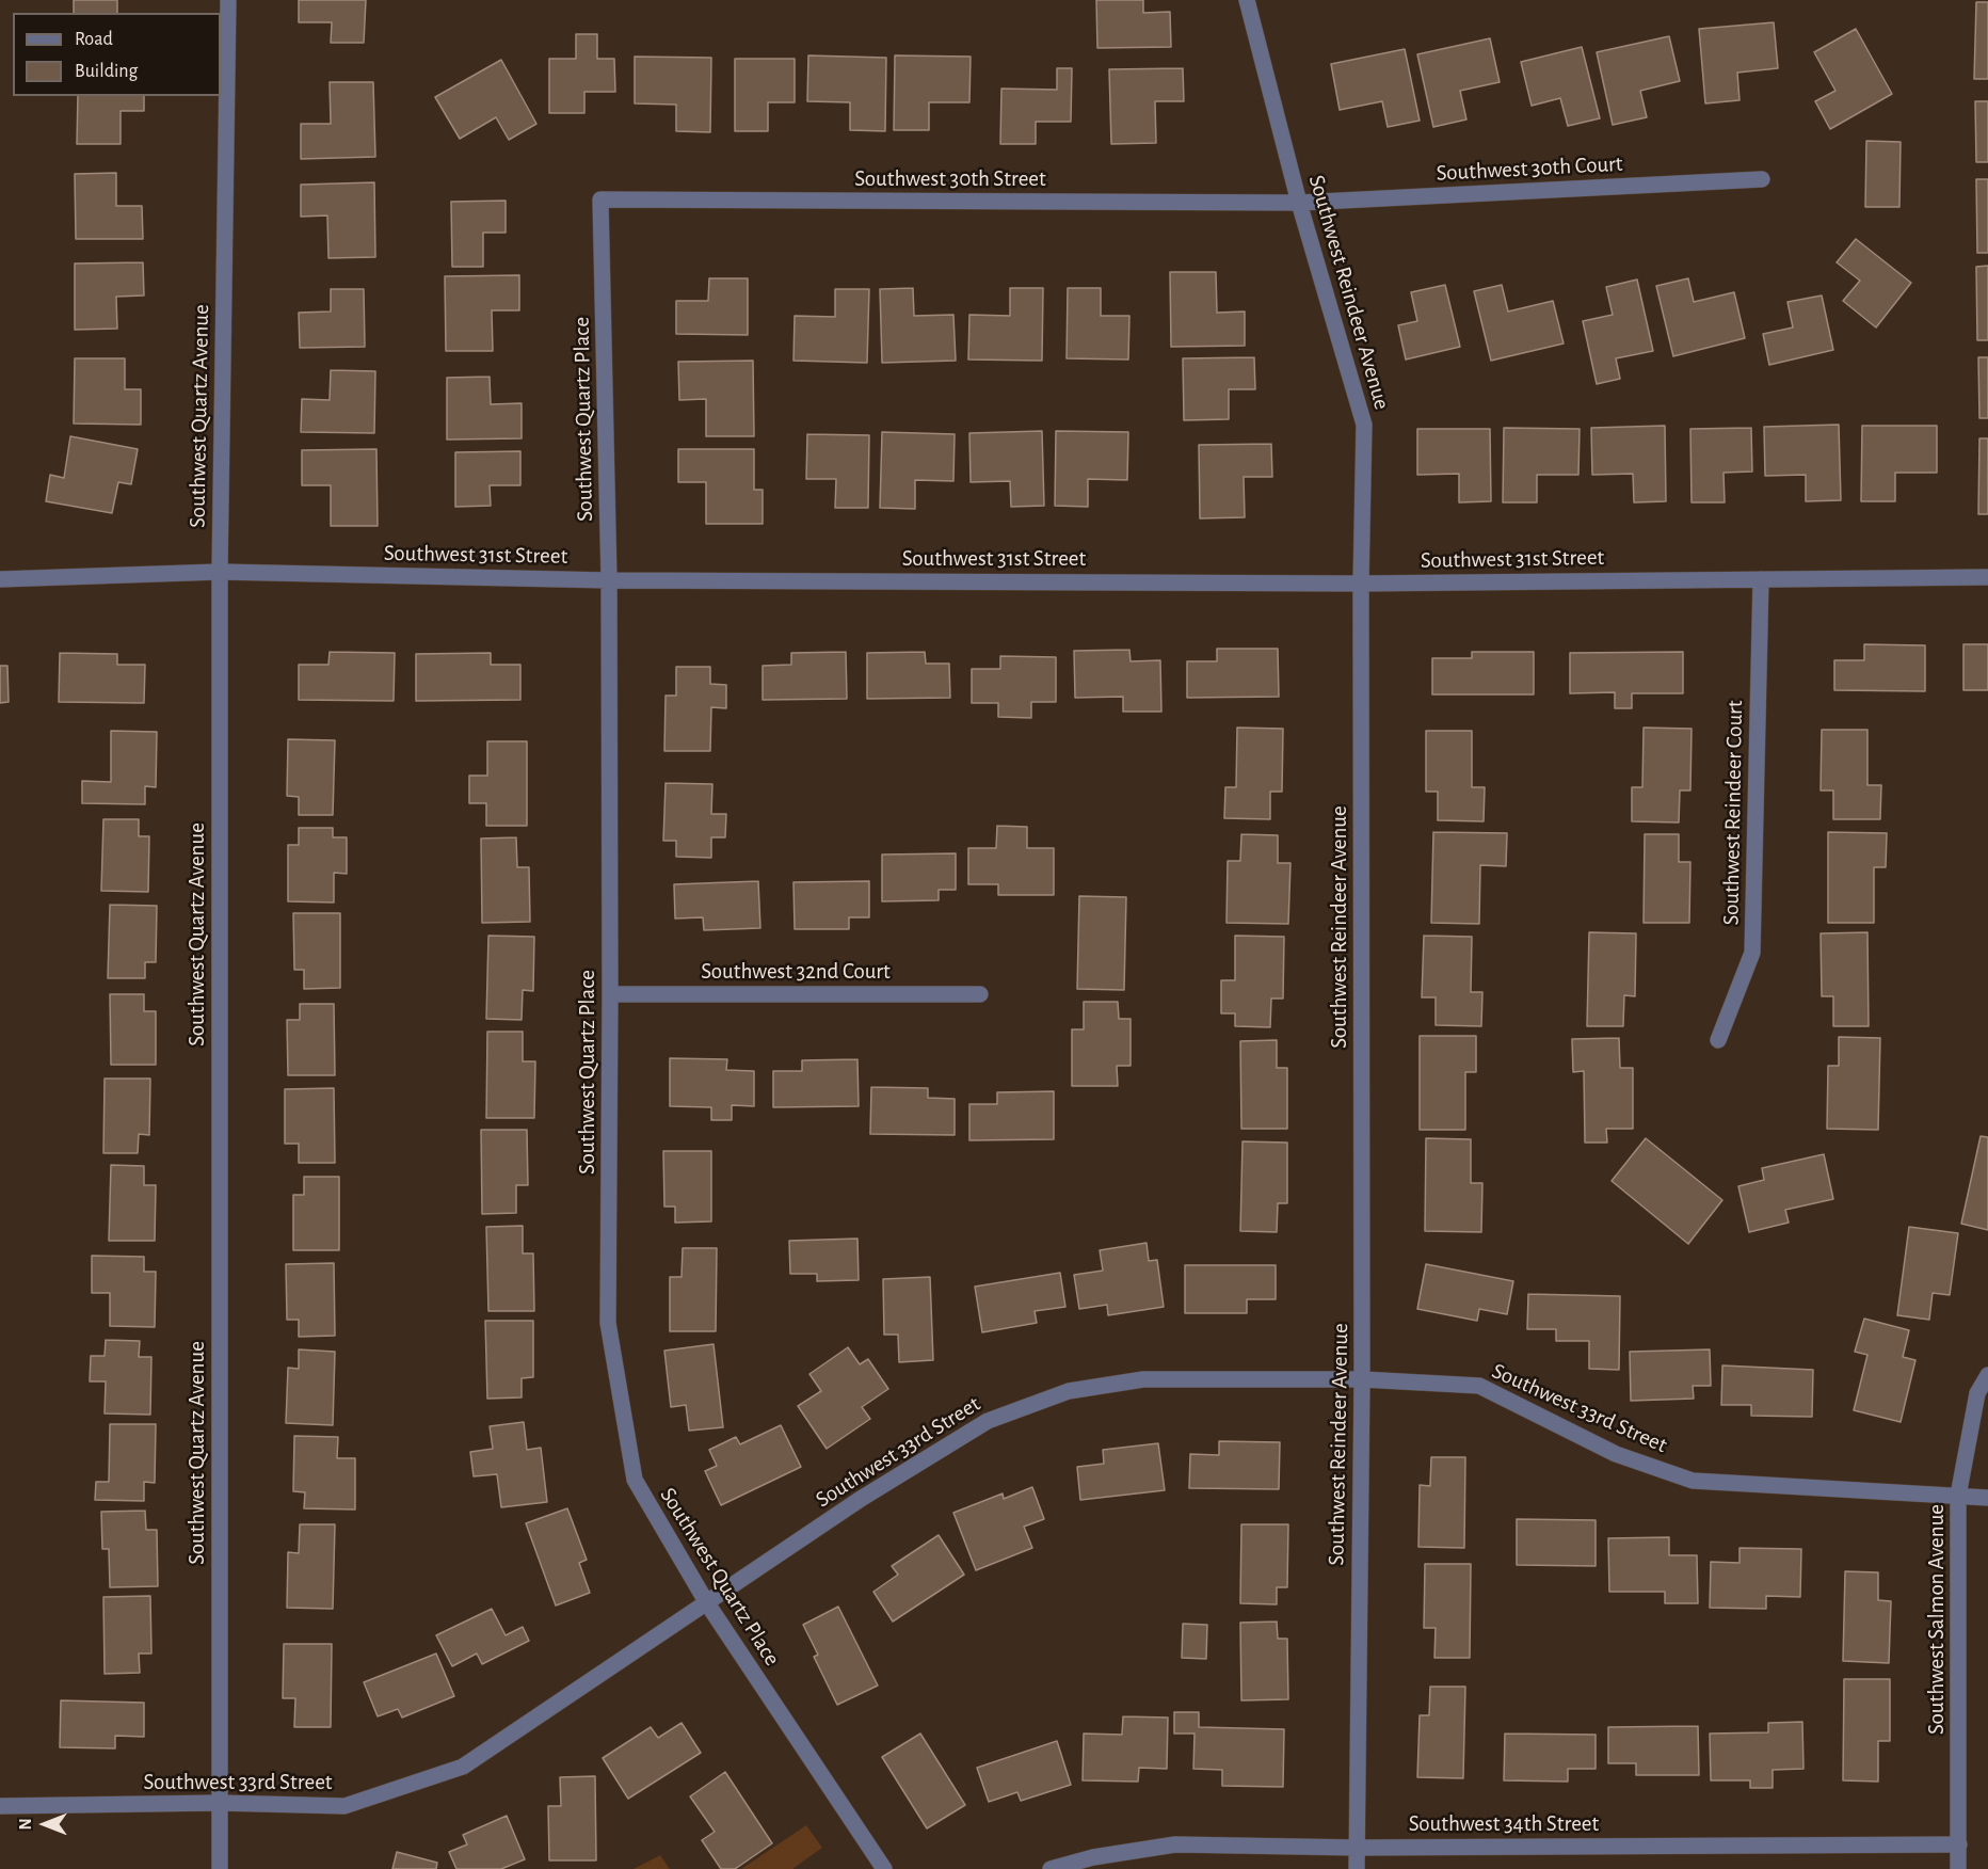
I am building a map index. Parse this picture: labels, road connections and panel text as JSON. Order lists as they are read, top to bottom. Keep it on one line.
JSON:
{"streets":{"street":["Southwest 30th Court","Southwest 30th Street","Southwest Reindeer Avenue","Southwest Quartz Avenue","Southwest Quartz Place","Southwest 31st Street","Southwest Reindeer Court","Southwest 32nd Court","Southwest 33rd Street","Southwest Salmon Avenue","Southwest 34th Street"]},"crossings":[["Southwest 30th Court","Southwest 30th Street"],["Southwest 30th Court","Southwest Reindeer Avenue"],["Southwest 30th Street","Southwest Reindeer Avenue"],["Southwest 30th Street","Southwest Quartz Place"],["Southwest Reindeer Avenue","Southwest 31st Street"],["Southwest Reindeer Avenue","Southwest 33rd Street"],["Southwest Reindeer Avenue","Southwest 34th Street"],["Southwest Quartz Avenue","Southwest 31st Street"],["Southwest Quartz Avenue","Southwest 33rd Street"],["Southwest Quartz Place","Southwest 31st Street"],["Southwest Quartz Place","Southwest 32nd Court"],["Southwest Quartz Place","Southwest 33rd Street"],["Southwest 31st Street","Southwest Reindeer Court"],["Southwest 33rd Street","Southwest Salmon Avenue"],["Southwest Salmon Avenue","Southwest 34th Street"]],"legend":["Road","Building"],"north":"left"}
